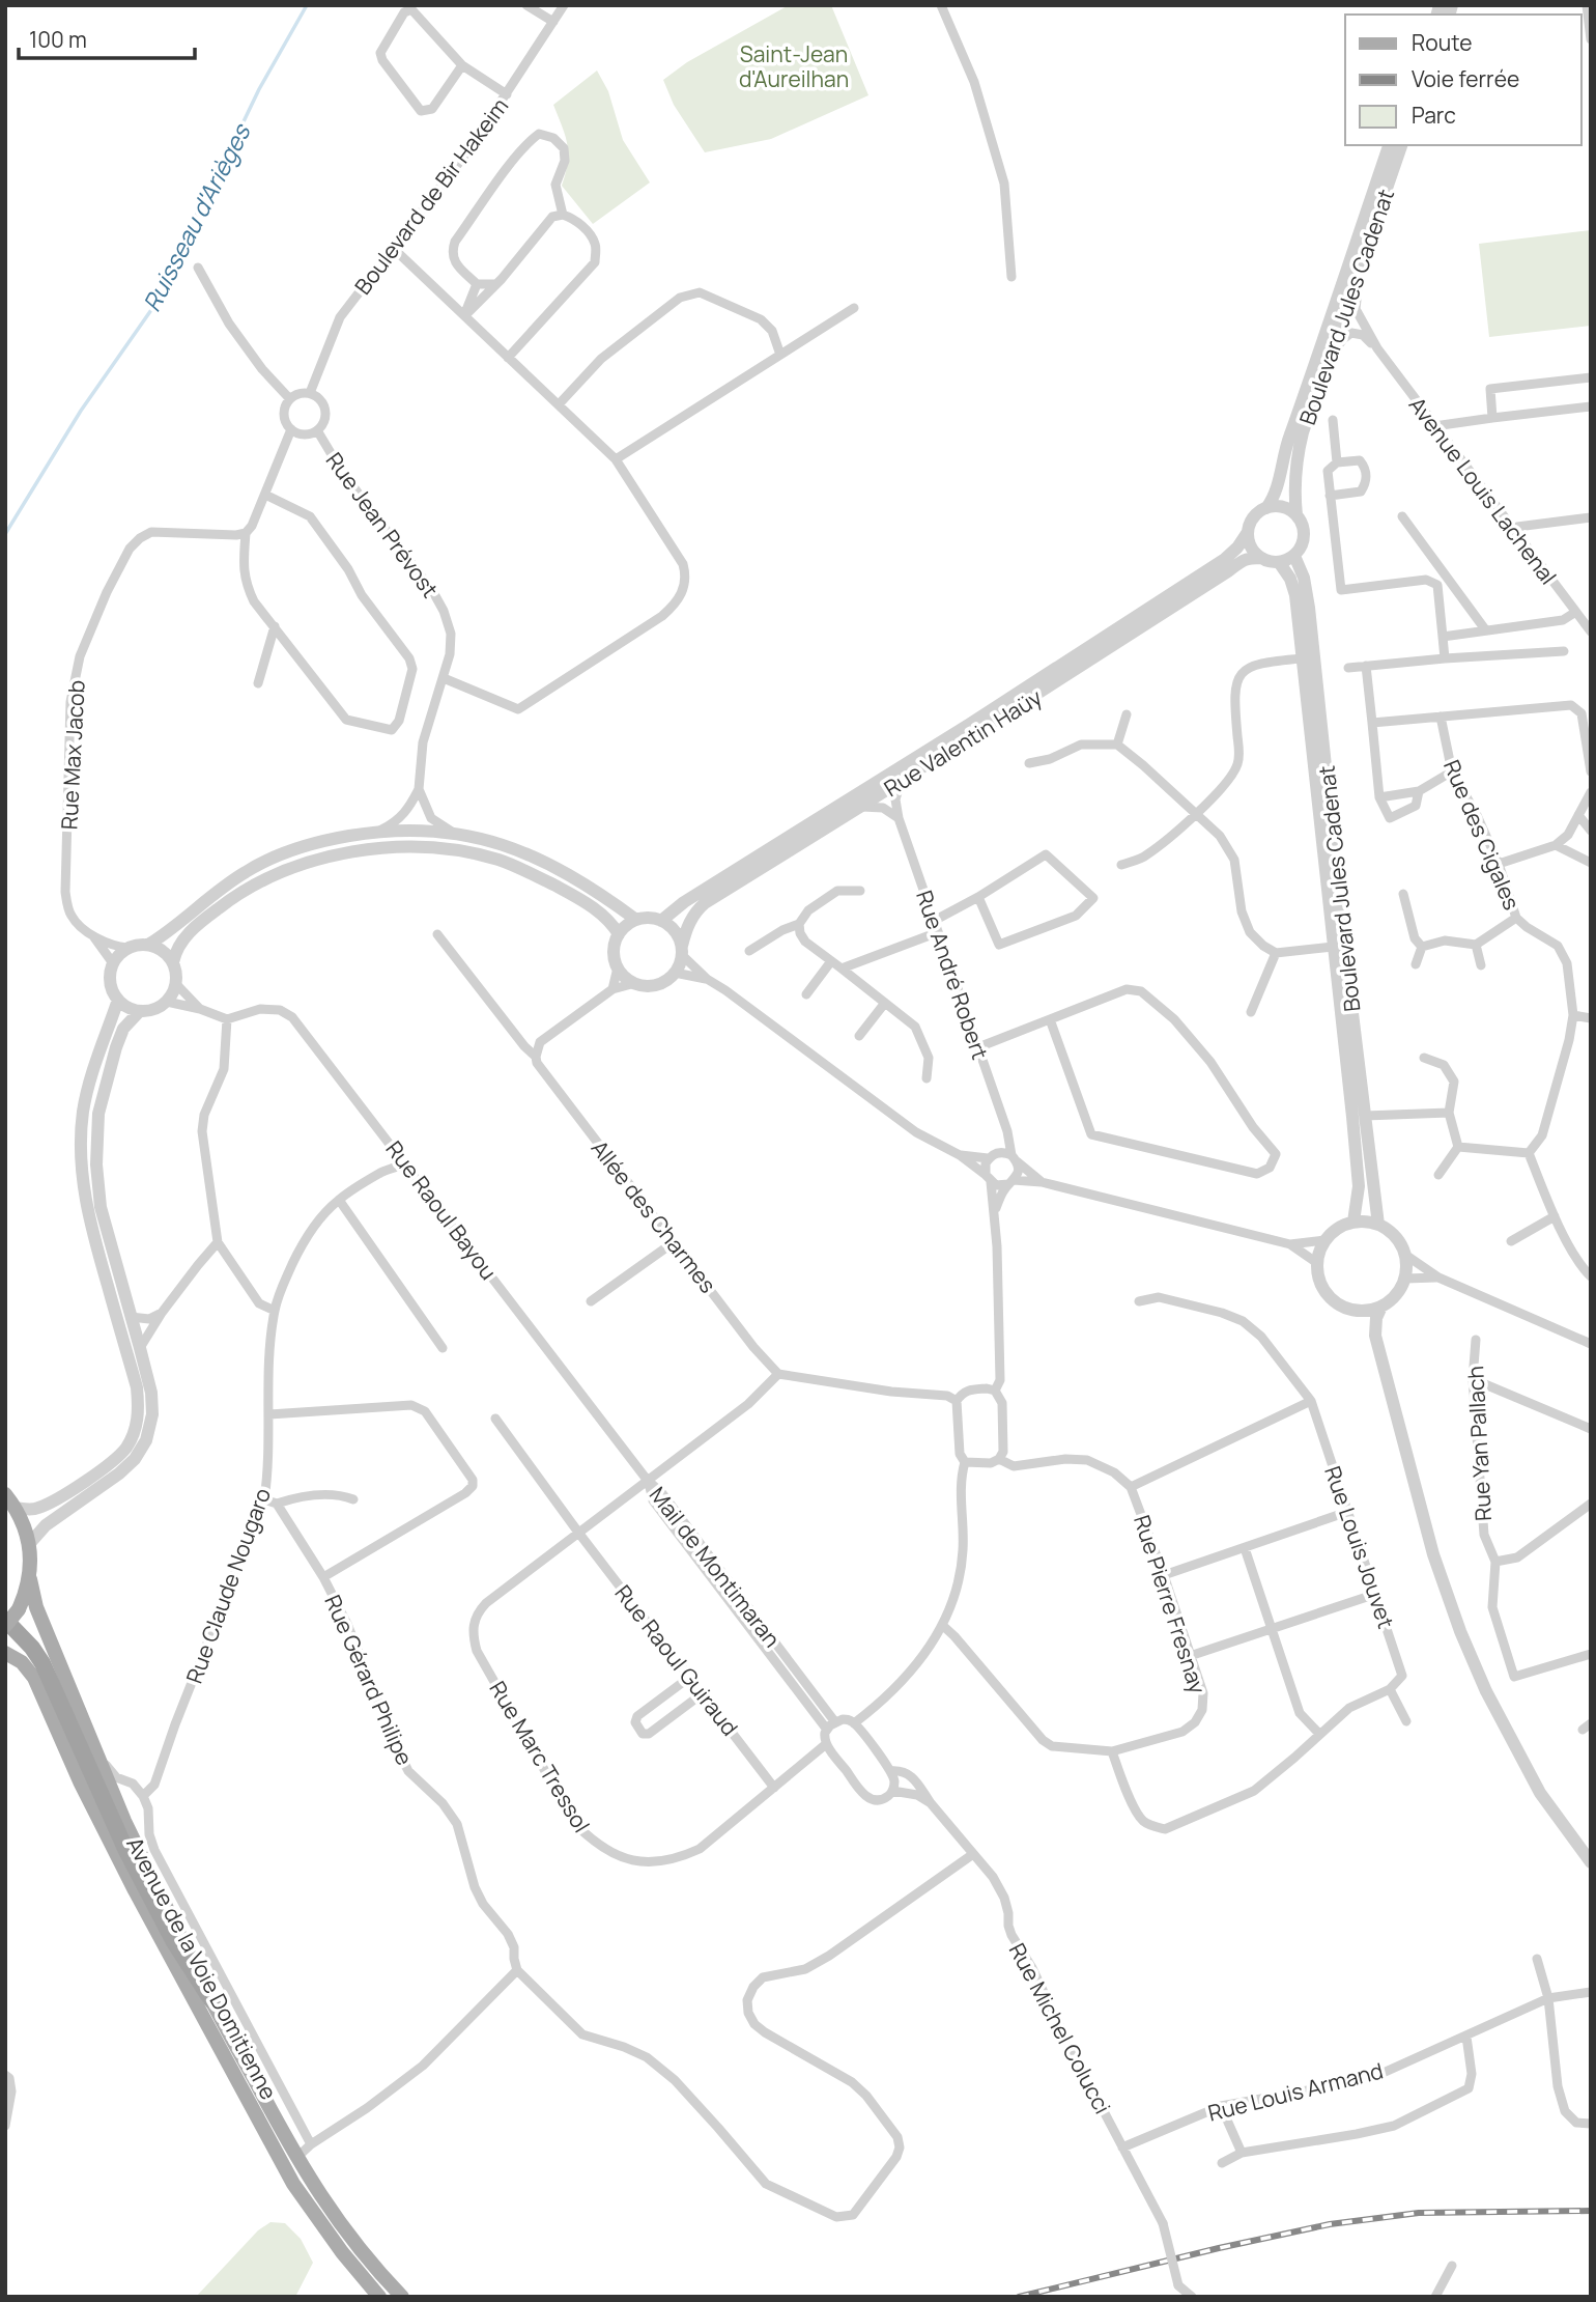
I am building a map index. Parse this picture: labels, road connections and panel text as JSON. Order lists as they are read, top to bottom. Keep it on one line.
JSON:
{"streets":{"main road":["Avenue de la Voie Domitienne"],"street":["Boulevard de Bir Hakeim","Boulevard Jules Cadenat","Avenue Louis Lachenal","Rue Jean Prévost","Rue Valentin Haüy","Rue Max Jacob","Rue des Cigales","Rue André Robert","Rue Raoul Bayou","Allée des Charmes","Rue Yan Pallach","Rue Louis Jouvet","Mail de Montimaran","Rue Claude Nougaro","Rue Pierre Fresnay","Rue Raoul Guiraud","Rue Gérard Philipe","Rue Marc Tressol","Rue Michel Colucci","Rue Louis Armand"]},"crossings":[["Boulevard de Bir Hakeim","Rue Jean Prévost"],["Boulevard Jules Cadenat","Avenue Louis Lachenal"],["Boulevard Jules Cadenat","Rue Valentin Haüy"],["Rue Valentin Haüy","Rue André Robert"],["Rue Raoul Bayou","Mail de Montimaran"],["Rue Raoul Bayou","Rue Claude Nougaro"],["Rue Raoul Bayou","Rue Marc Tressol"],["Allée des Charmes","Rue Marc Tressol"],["Mail de Montimaran","Rue Marc Tressol"],["Rue Claude Nougaro","Avenue de la Voie Domitienne"],["Rue Raoul Guiraud","Rue Marc Tressol"],["Rue Michel Colucci","Rue Louis Armand"]],"water":["Ruisseau d'Arièges"],"parks":["Saint-Jean d'Aureilhan"],"legend":["Route","Voie ferrée","Parc"],"scale_bar":"100 m"}
